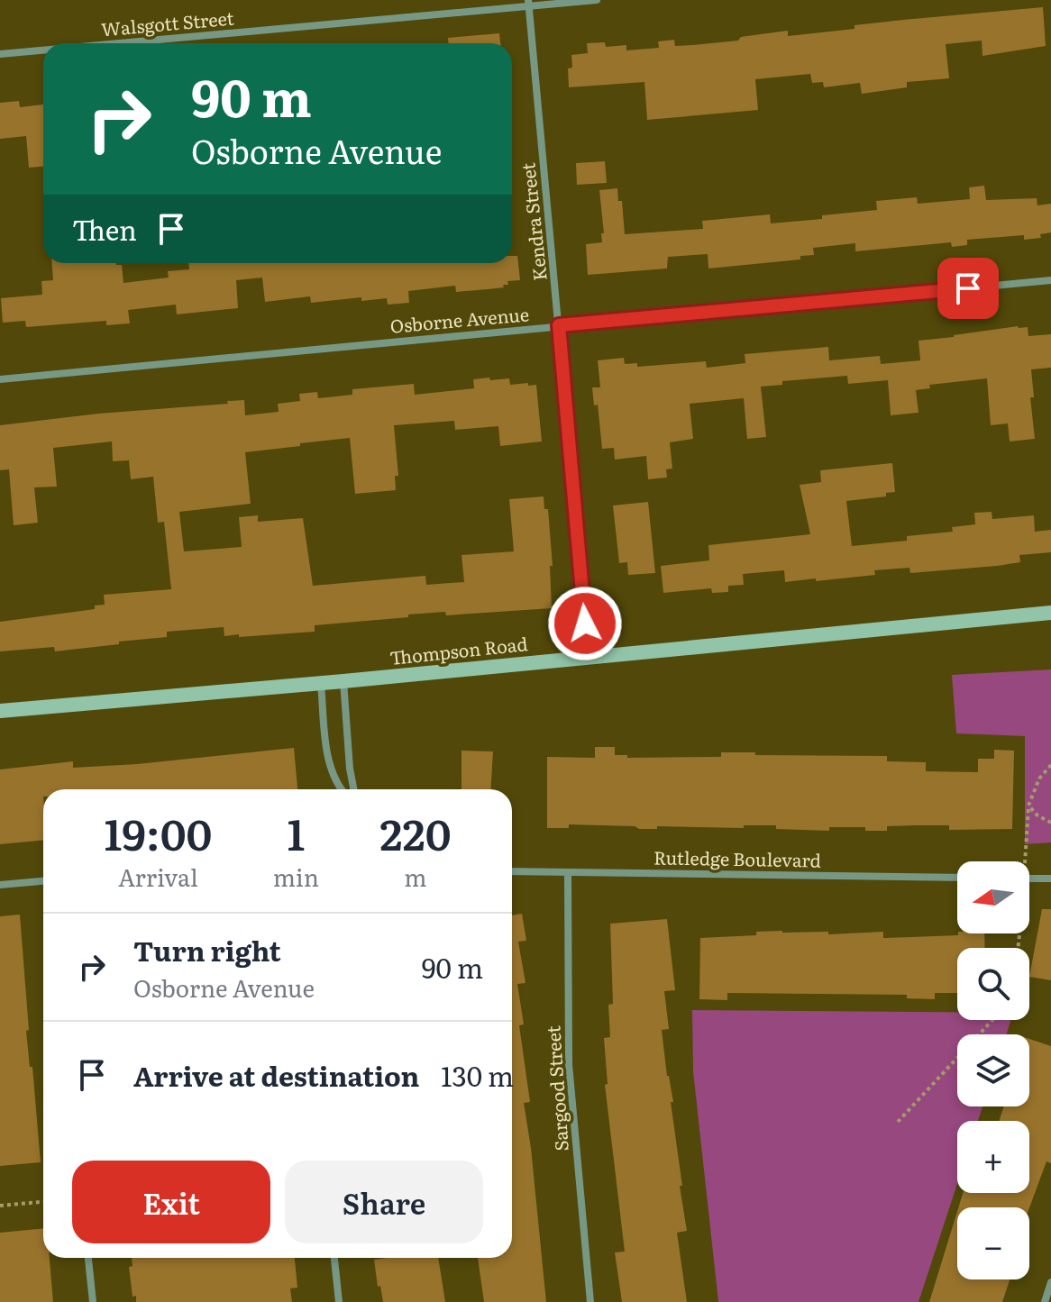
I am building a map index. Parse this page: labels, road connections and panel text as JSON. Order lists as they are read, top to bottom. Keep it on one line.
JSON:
{"streets":{"main road":["Thompson Road"],"street":["Walsgott Street","Kendra Street","Osborne Avenue","Rutledge Boulevard","Sargood Street"]},"crossings":[["Walsgott Street","Kendra Street"],["Kendra Street","Osborne Avenue"],["Kendra Street","Thompson Road"],["Rutledge Boulevard","Sargood Street"]],"north":"left","page":{"turn":["90 m","Osborne Avenue"],"then":"Then","eta":["19:00","Arrival","1","min","220","m"],"map_buttons":["+","−"],"list":[{"name":"Turn right","note":"Osborne Avenue","value":"90 m"},{"name":"Arrive at destination","value":"130 m"}],"buttons":["Exit","Share"]}}
